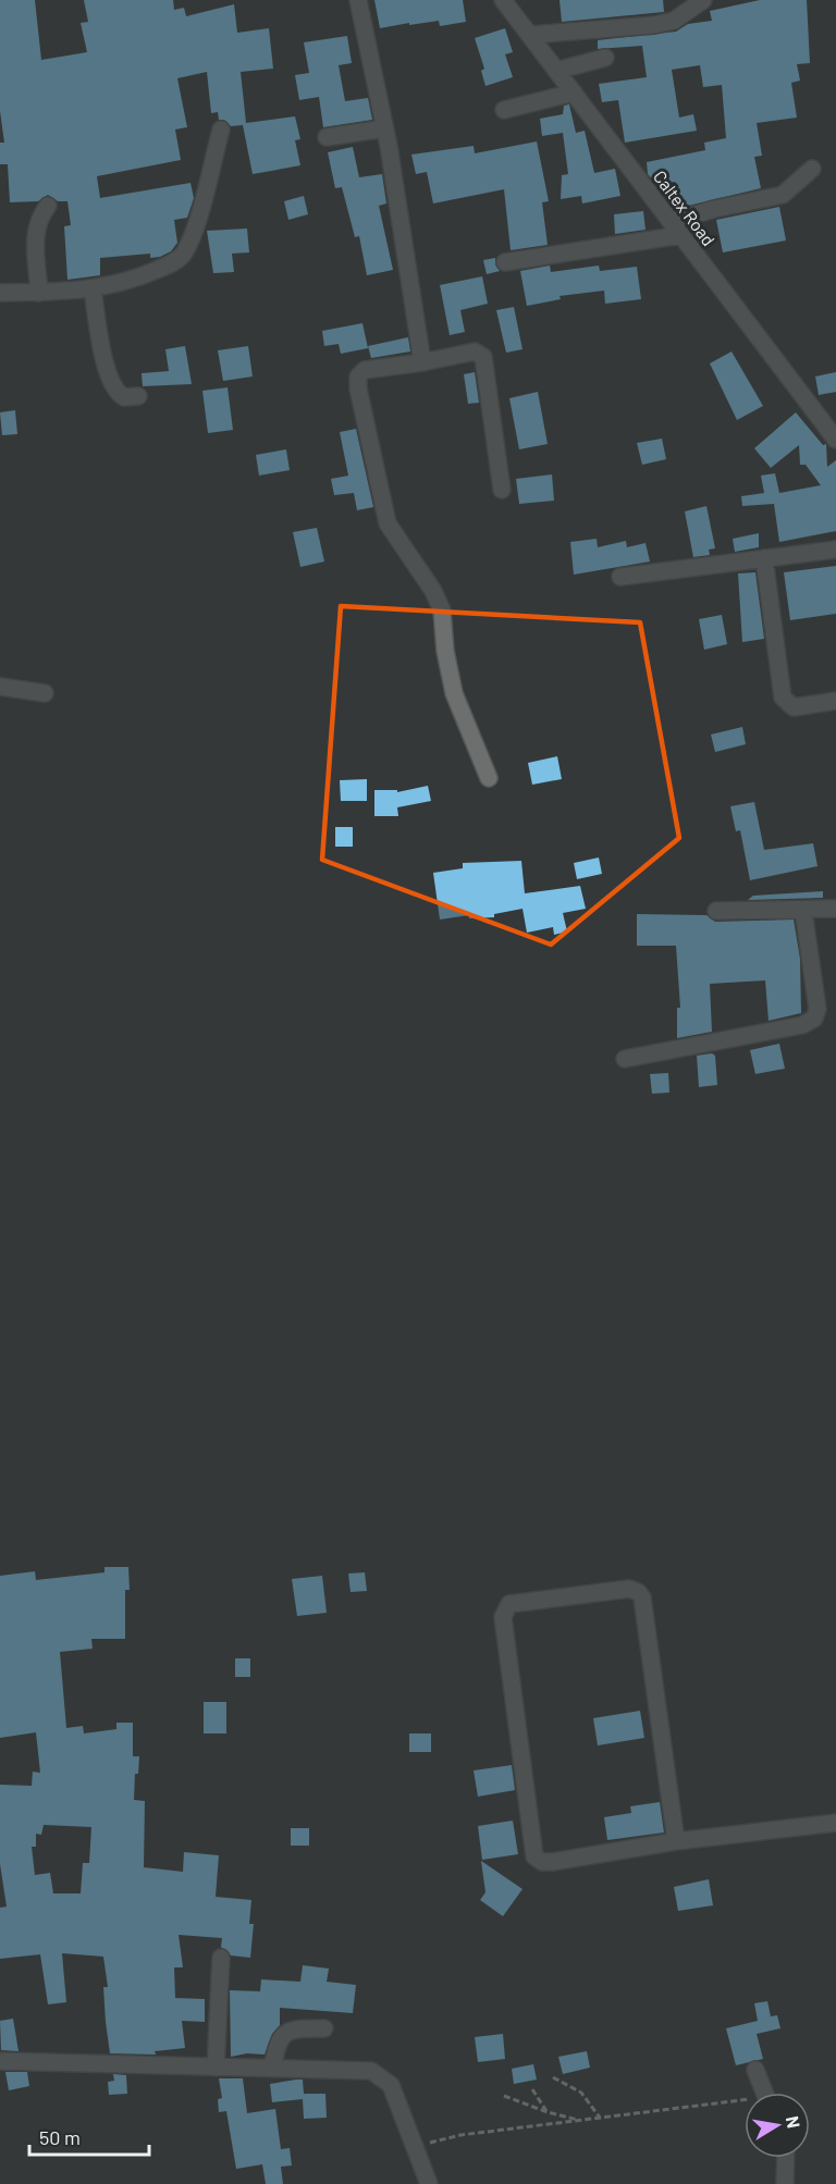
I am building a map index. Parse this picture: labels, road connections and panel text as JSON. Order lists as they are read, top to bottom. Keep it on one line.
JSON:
{"streets":{"street":["Caltex Road"]},"scale_bar":"50 m","north":"right"}
